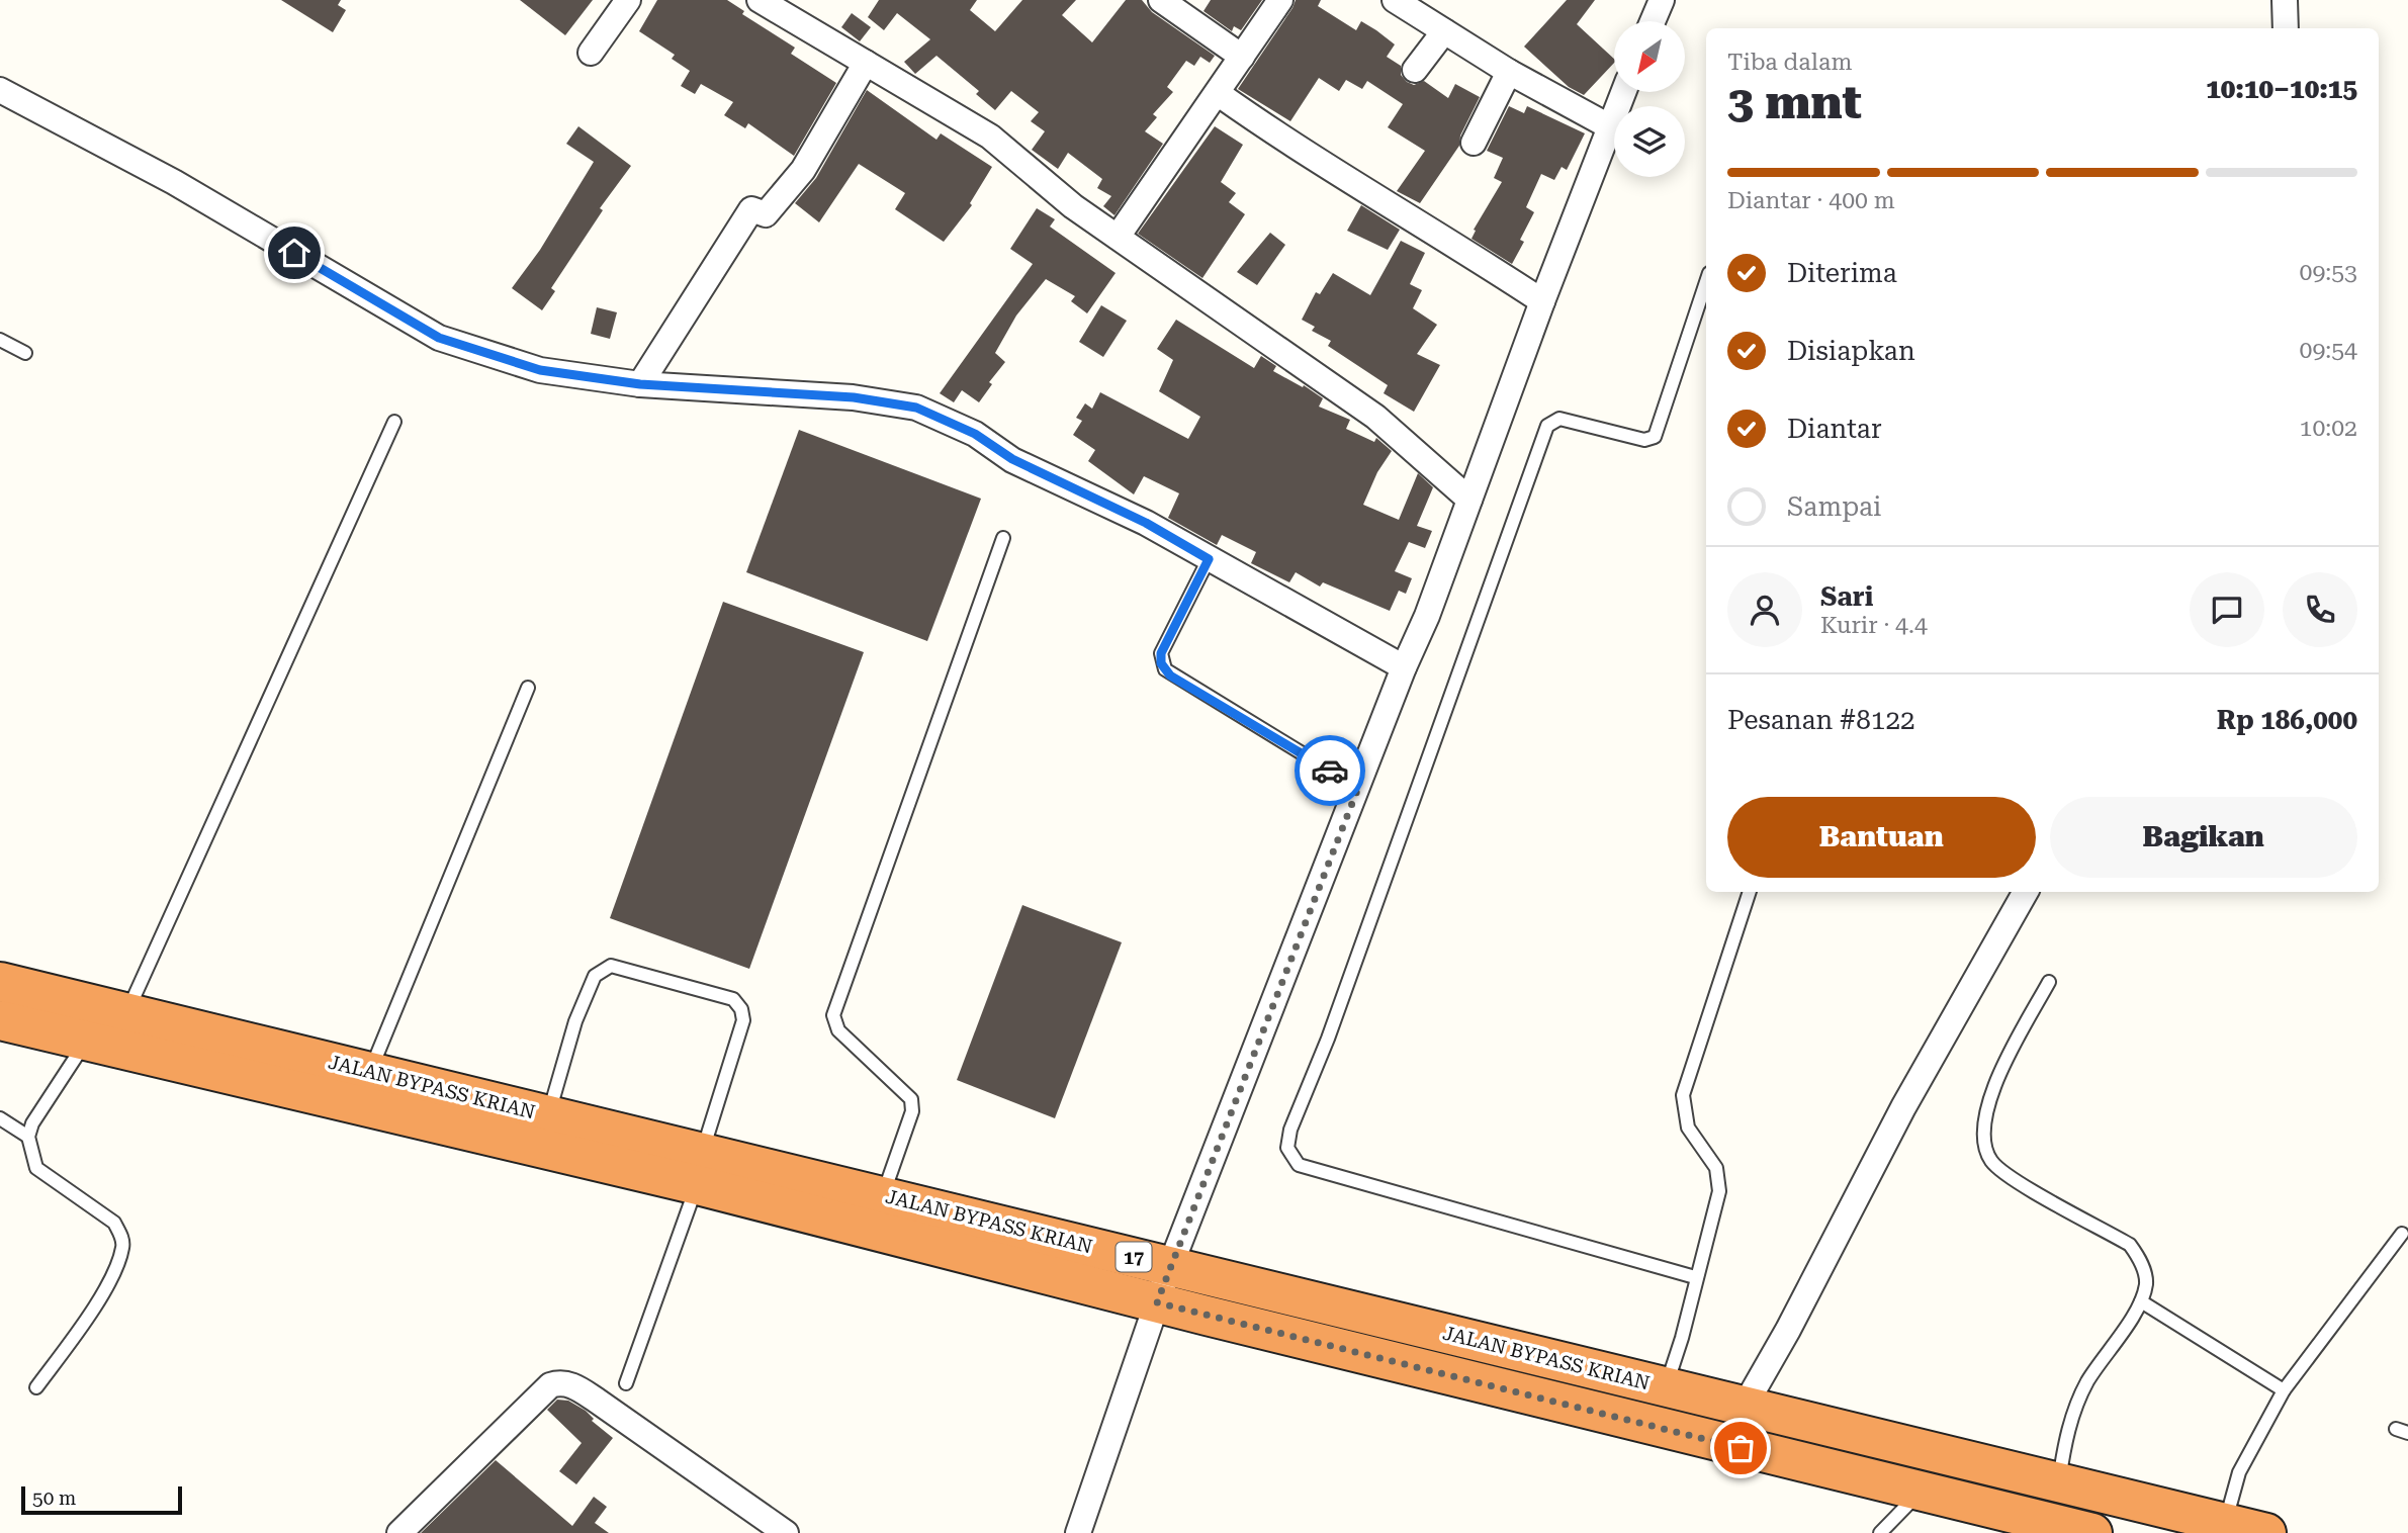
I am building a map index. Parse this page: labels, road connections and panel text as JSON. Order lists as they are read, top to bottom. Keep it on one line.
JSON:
{"streets":{"highway":["JALAN BYPASS KRIAN","17"]},"scale_bar":"50 m","north":"bottom left","page":{"heading":["3 mnt","Tiba dalam","10:10–10:15"],"panel":["Sari","Kurir · 4.4","Pesanan #8122","Rp 186,000"],"bar":"Diantar · 400 m","list":[["Diterima","09:53"],["Disiapkan","09:54"],["Diantar","10:02"],"Sampai"],"buttons":["Bantuan","Bagikan"],"scale":"50 m"}}
